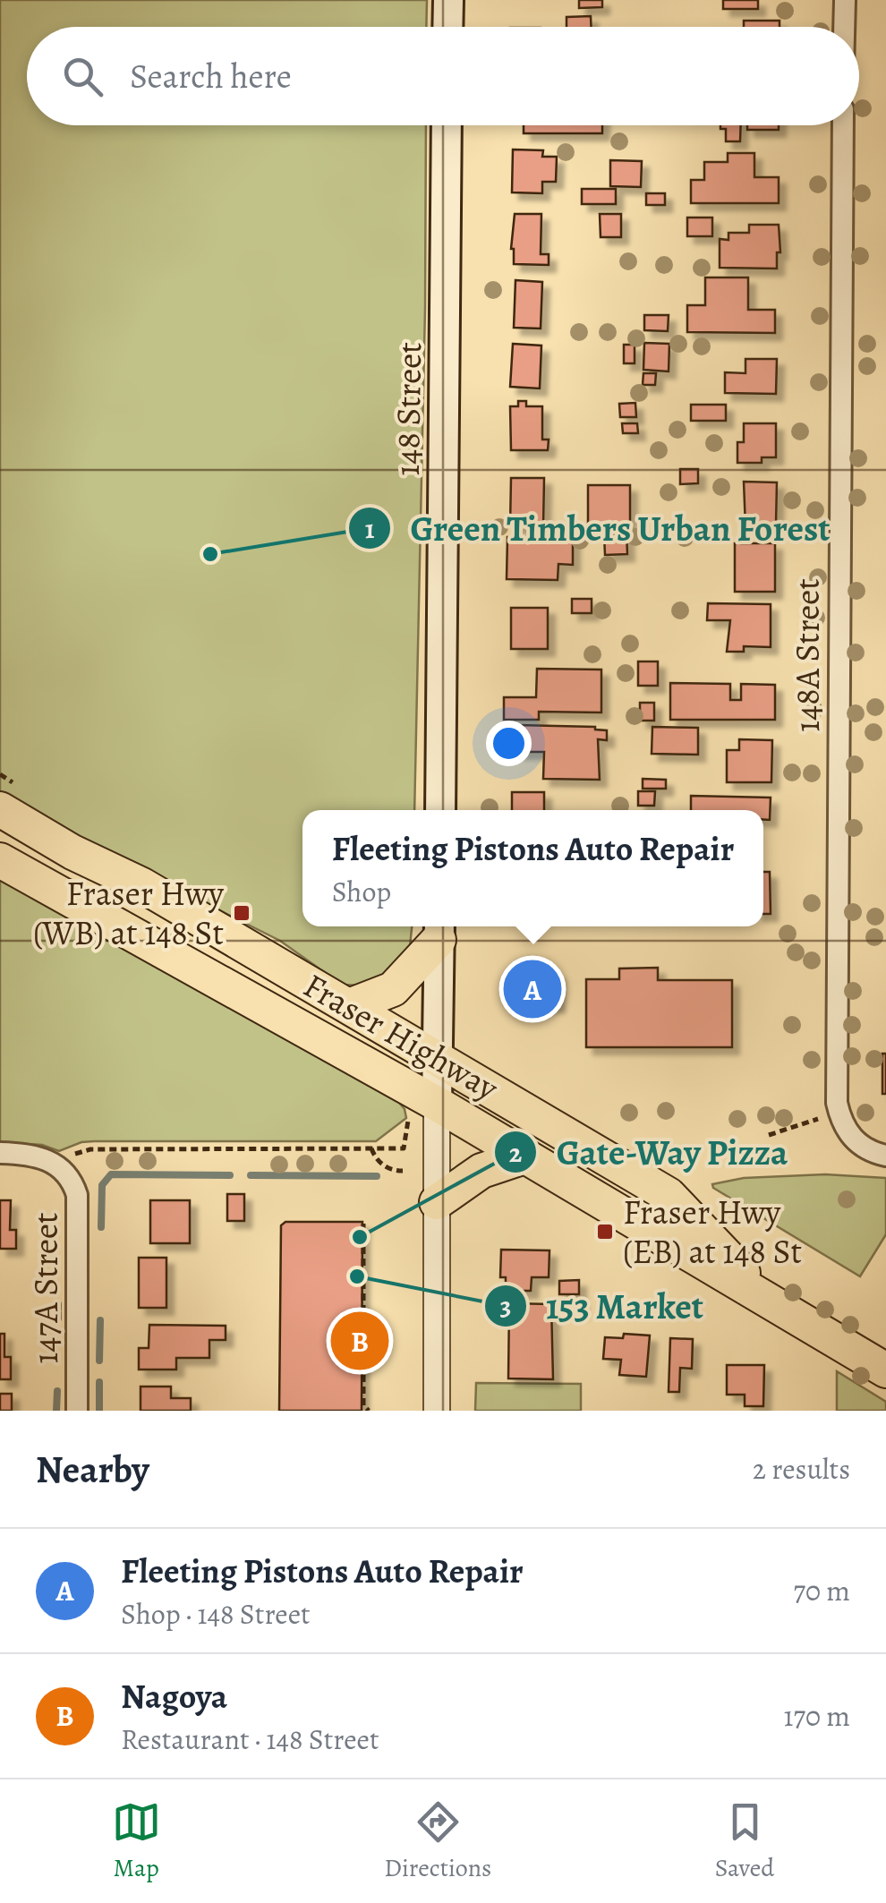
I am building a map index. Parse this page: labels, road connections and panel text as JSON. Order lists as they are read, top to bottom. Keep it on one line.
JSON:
{"streets":{"main road":["148 Street","Fraser Highway"],"street":["148A Street","147A Street"]},"places":{"other":["Green Timbers Urban Forest","Gate-Way Pizza","153 Market"],"transit":["Fraser Hwy (WB) at 148 St","Fraser Hwy (EB) at 148 St"]},"page":{"search":"Search here","popup":["Fleeting Pistons Auto Repair","Shop"],"pins":["A","B"],"heading":["Nearby","2 results"],"list":[{"mark":"A","name":"Fleeting Pistons Auto Repair","note":"Shop · 148 Street","value":"70 m"},{"mark":"B","name":"Nagoya","note":"Restaurant · 148 Street","value":"170 m"}],"nav":["Map","Directions","Saved"]}}
